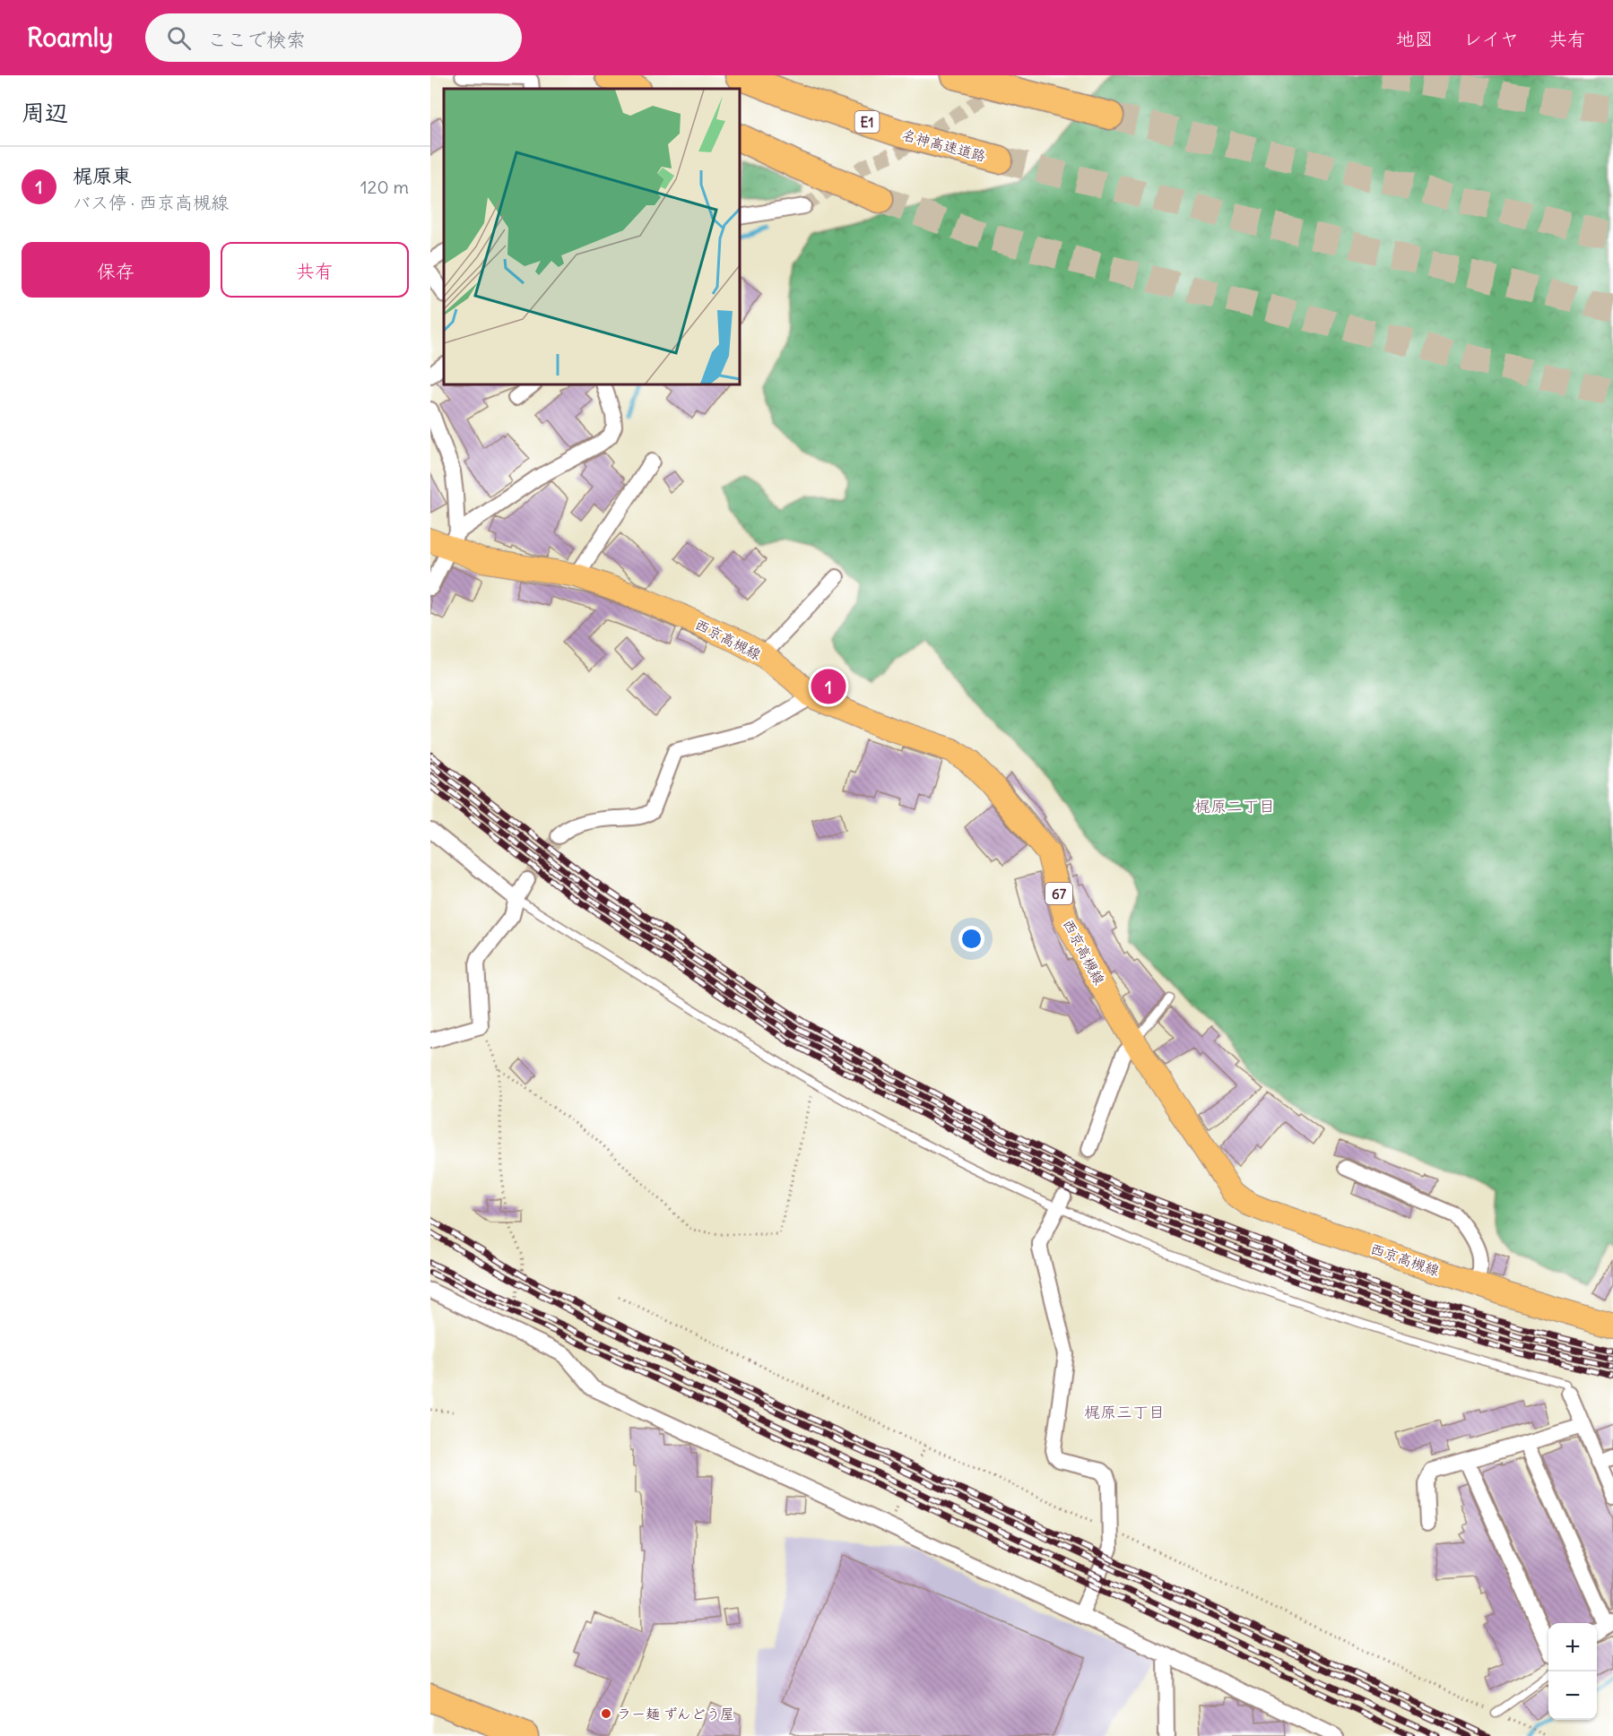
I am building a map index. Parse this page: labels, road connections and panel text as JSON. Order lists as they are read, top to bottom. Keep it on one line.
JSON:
{"streets":{"highway":["E1","名神高速道路"],"main road":["西京高槻線","67"]},"districts":["梶原二丁目","梶原三丁目"],"places":["ラー麺 ずんどう屋"],"page":{"header":"Roamly","search":"ここで検索","nav":["地図","レイヤ","共有"],"heading":"周辺","list":[{"mark":"1","name":"梶原東","note":"バス停 · 西京高槻線","value":"120 m"}],"buttons":["保存","共有"],"pins":"1","map_buttons":["+","−"]}}
